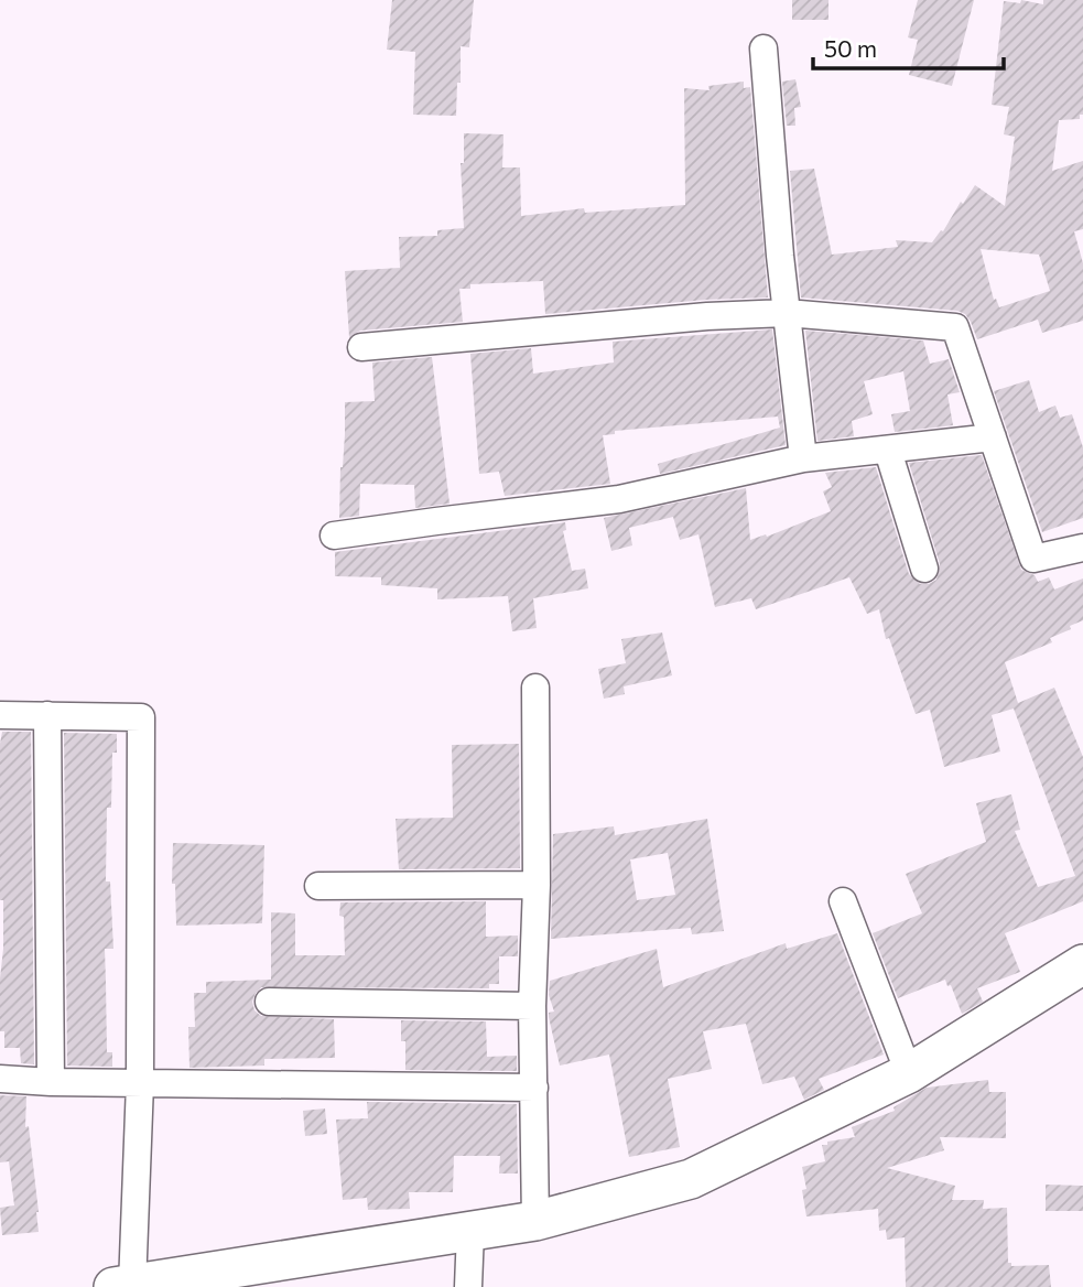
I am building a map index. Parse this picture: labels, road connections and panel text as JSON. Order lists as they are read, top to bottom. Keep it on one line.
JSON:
{"scale_bar":"50 m"}
